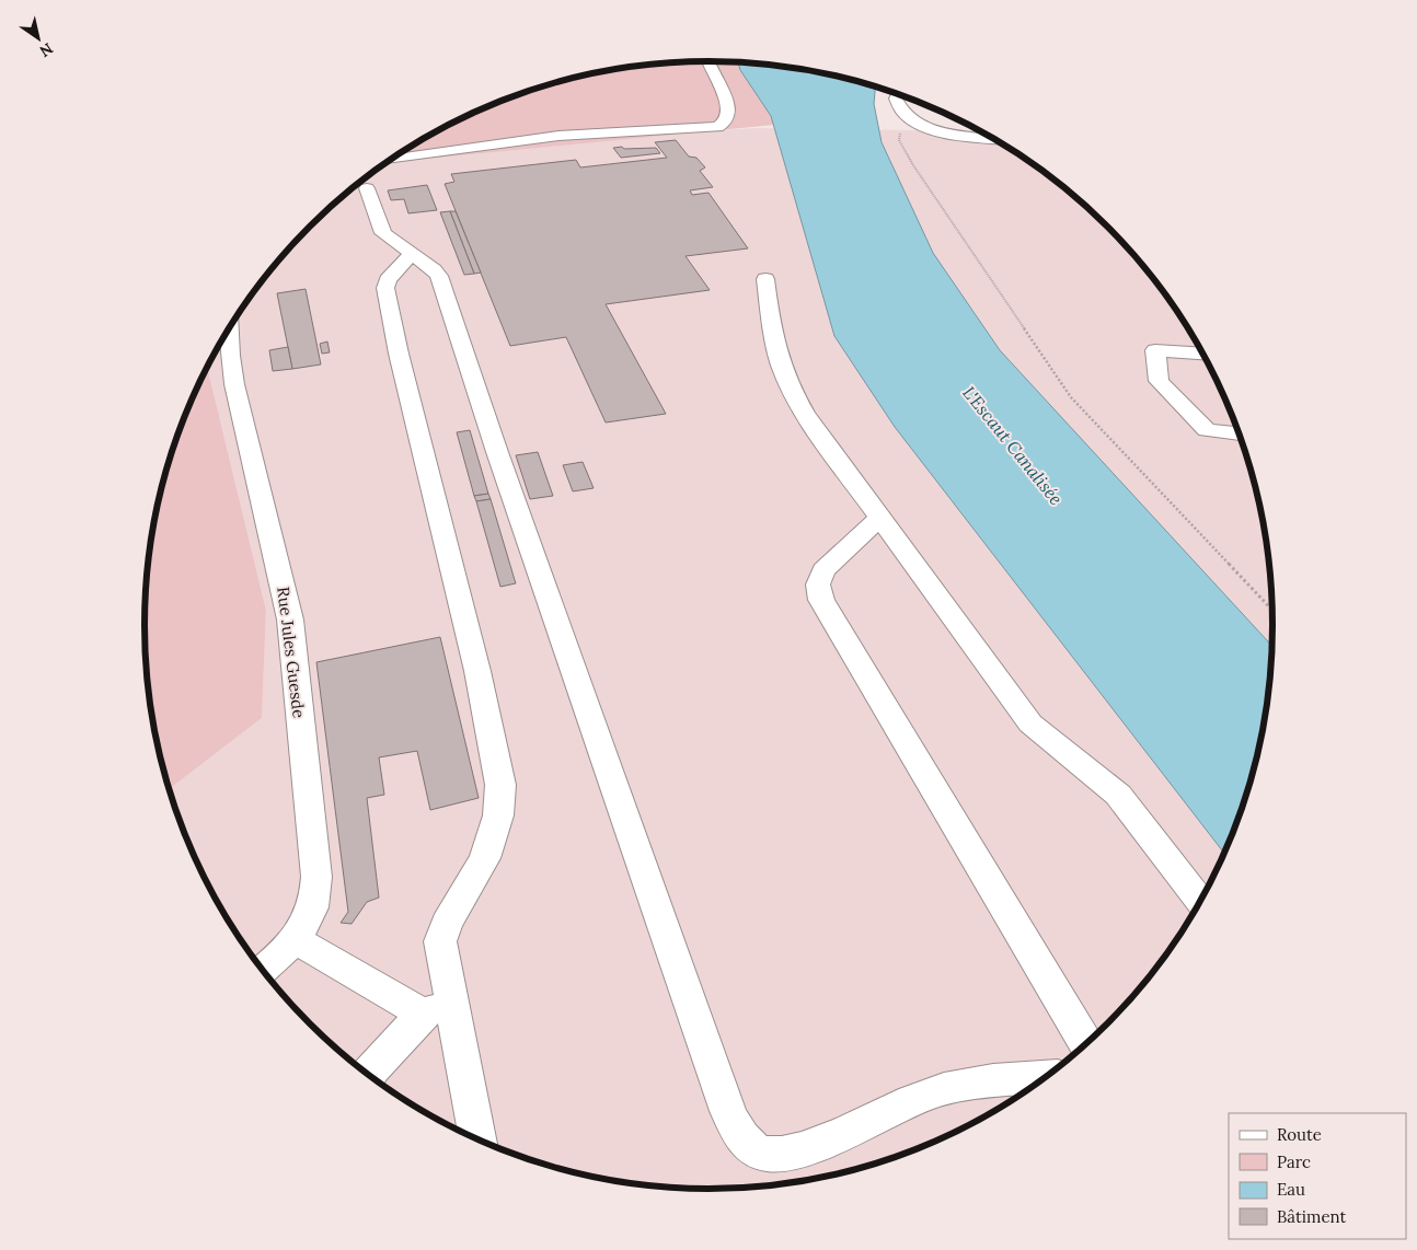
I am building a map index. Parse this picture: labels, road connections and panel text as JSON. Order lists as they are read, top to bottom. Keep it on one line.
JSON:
{"streets":{"street":["Rue Jules Guesde"]},"water":["L'Escaut Canalisée"],"legend":["Route","Parc","Eau","Bâtiment"],"north":"bottom right"}
